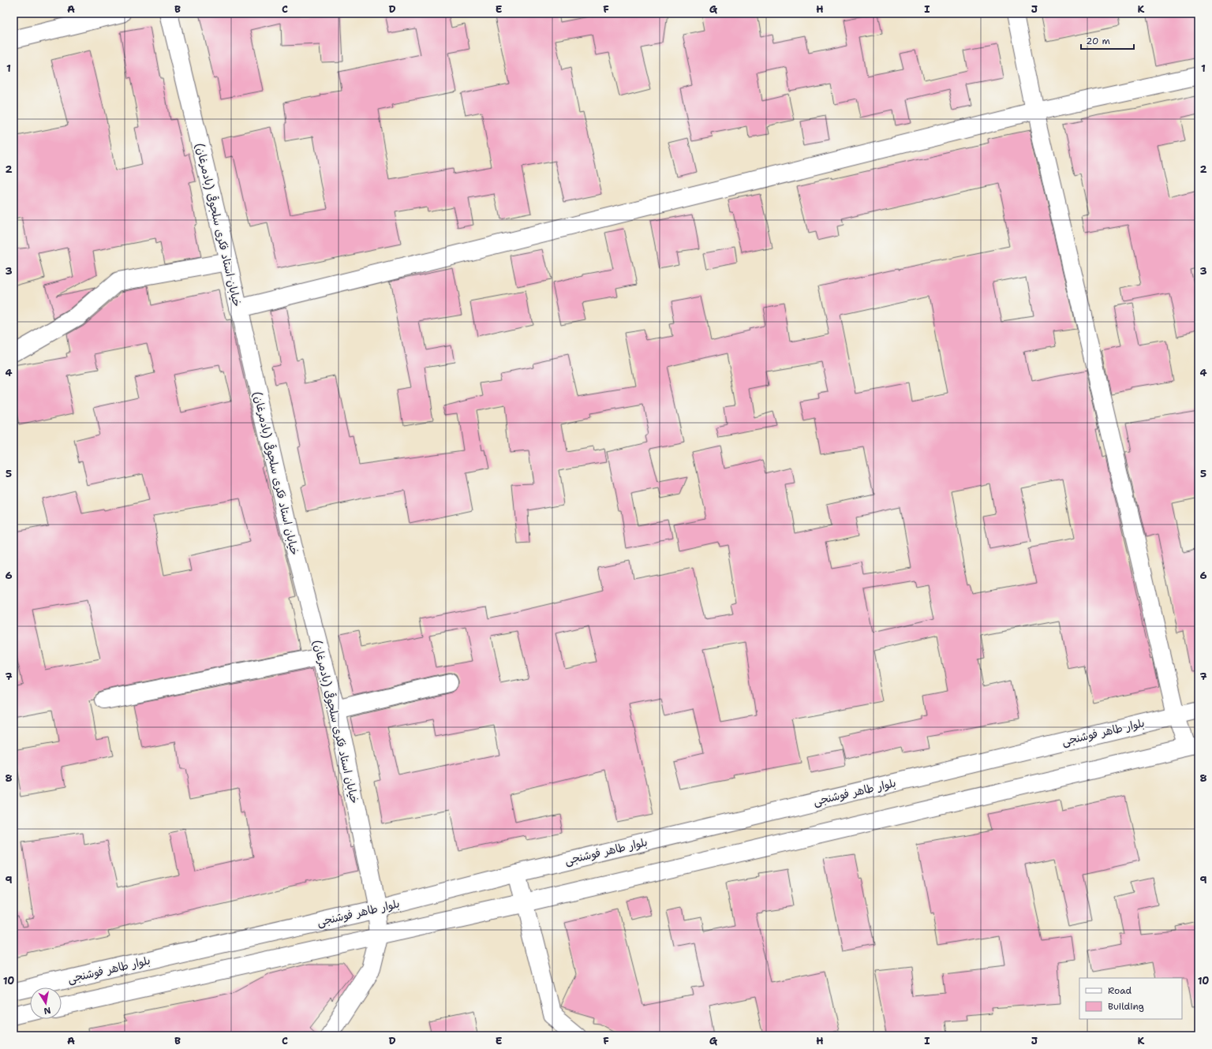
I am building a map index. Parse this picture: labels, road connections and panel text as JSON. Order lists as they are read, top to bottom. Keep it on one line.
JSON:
{"streets":{"street":["خیابان استاد فکری سلجوقی (بادمرغان)","بلوار طاهر فوشنجی"]},"crossings":[["خیابان استاد فکری سلجوقی (بادمرغان)","بلوار طاهر فوشنجی"]],"legend":["Road","Building"],"scale_bar":"20 m","north":"bottom","grid":{"columns":["A","B","C","D","E","F","G","H","I","J","K"],"rows":["1","2","3","4","5","6","7","8","9","10"]}}
